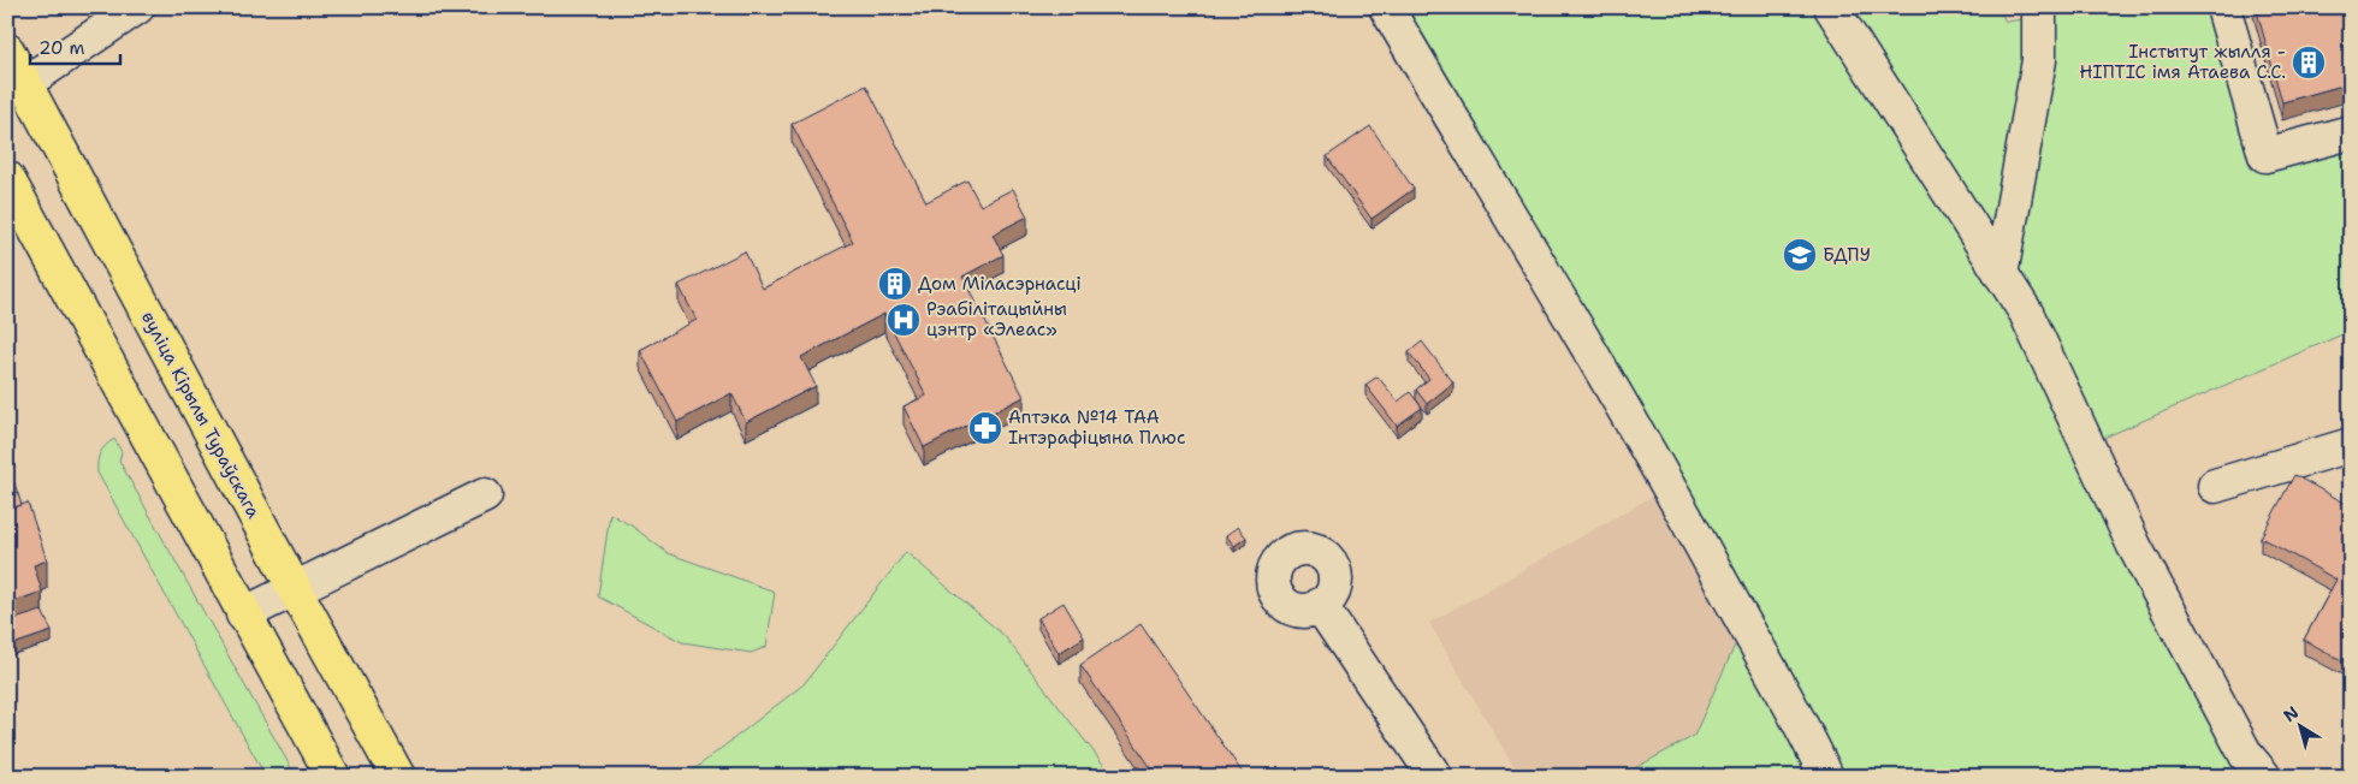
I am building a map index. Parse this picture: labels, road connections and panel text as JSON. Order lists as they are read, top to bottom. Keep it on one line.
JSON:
{"streets":{"main road":["вуліца Кірылы Тураўскага"]},"places":{"building":["Інстытут жылля - НІПТІС імя Атаева С.С.","Дом Міласэрнасці"],"school or university":["БДПУ"],"hospital":["Рэабілітацыйны цэнтр «Элеас»"],"pharmacy":["Аптэка №14 ТАА Інтэрафіцына Плюс"]},"scale_bar":"20 m","north":"top left"}
